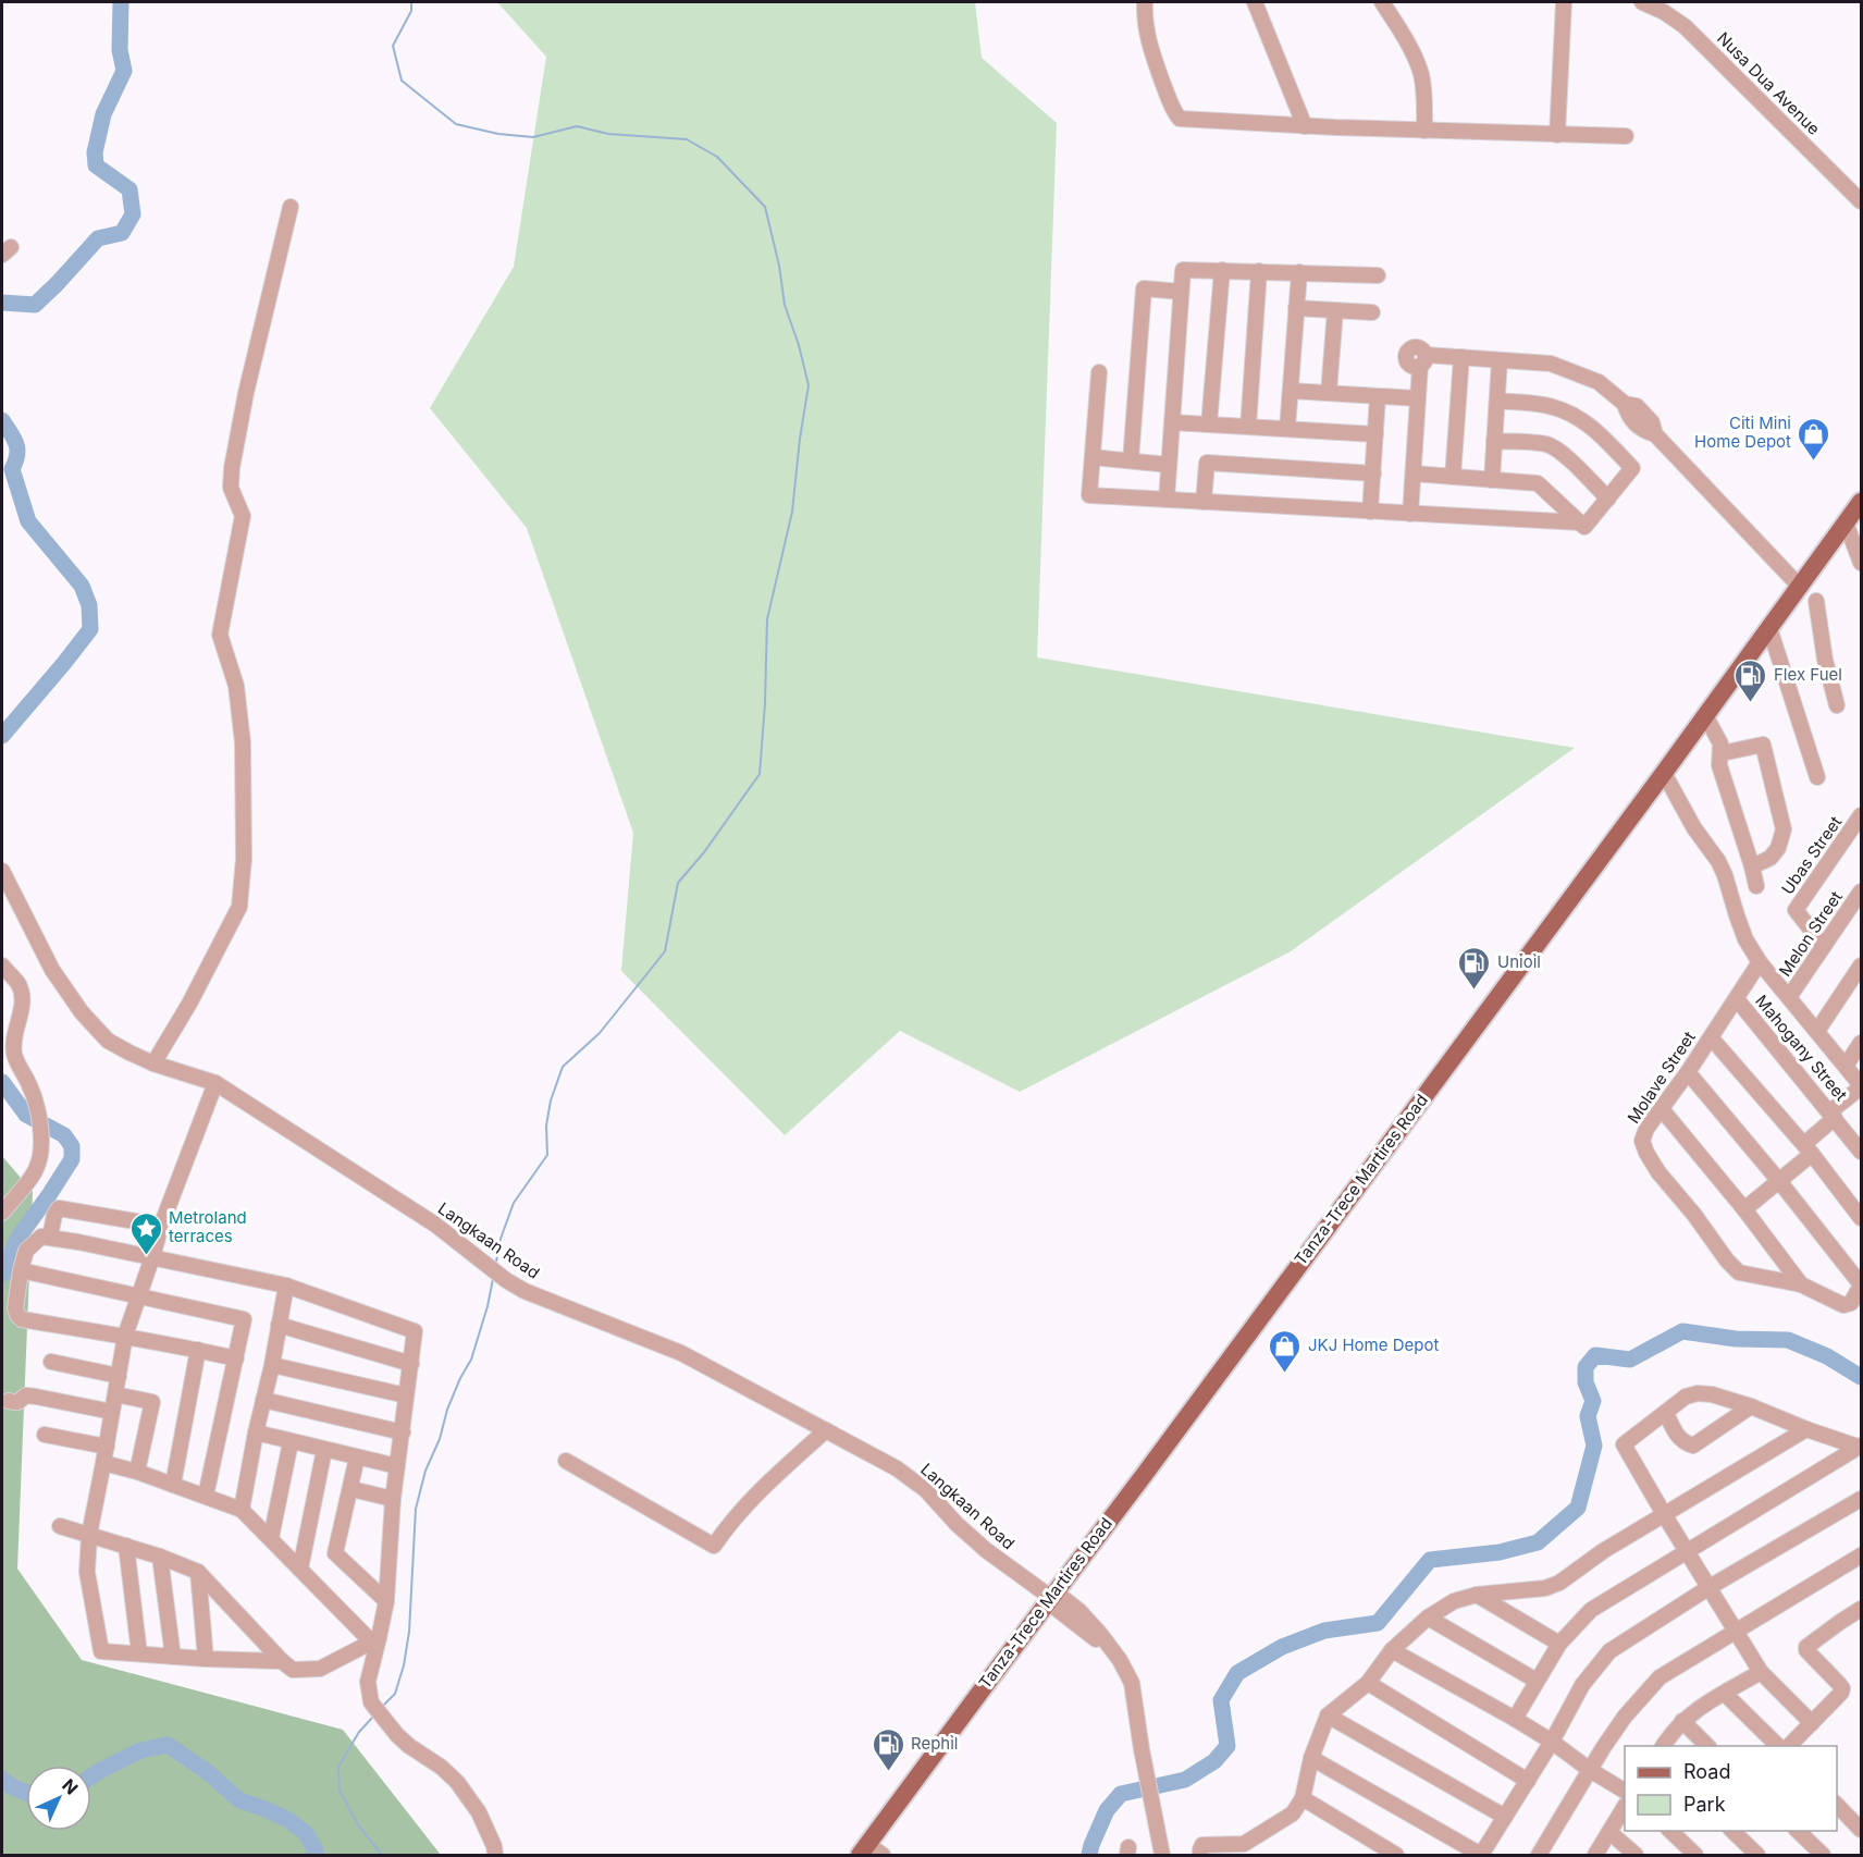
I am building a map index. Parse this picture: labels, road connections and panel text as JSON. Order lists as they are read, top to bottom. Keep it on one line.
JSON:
{"streets":{"main road":["Tanza-Trece Martires Road"],"street":["Nusa Dua Avenue","Ubas Street","Melon Street","Mahogany Street","Molave Street","Langkaan Road"]},"crossings":[["Ubas Street","Melon Street"],["Mahogany Street","Molave Street"],["Tanza-Trece Martires Road","Langkaan Road"]],"places":{"shop":["Citi Mini Home Depot","JKJ Home Depot"],"fuel station":["Flex Fuel","Unioil","Rephil"],"place":["Metroland terraces"]},"legend":["Road","Park"],"north":"top right"}
